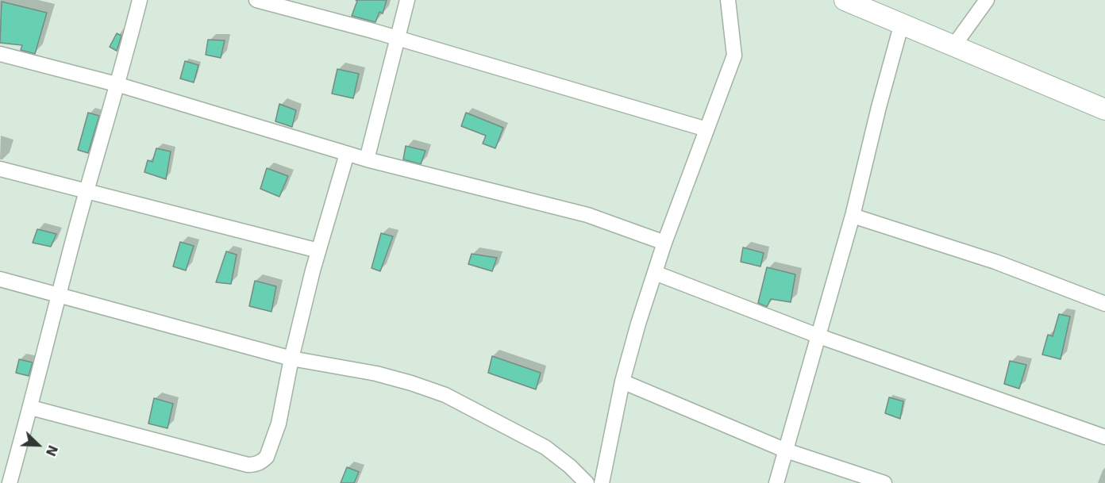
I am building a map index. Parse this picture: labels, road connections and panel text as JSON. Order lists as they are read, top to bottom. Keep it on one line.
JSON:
{"north":"bottom right"}
